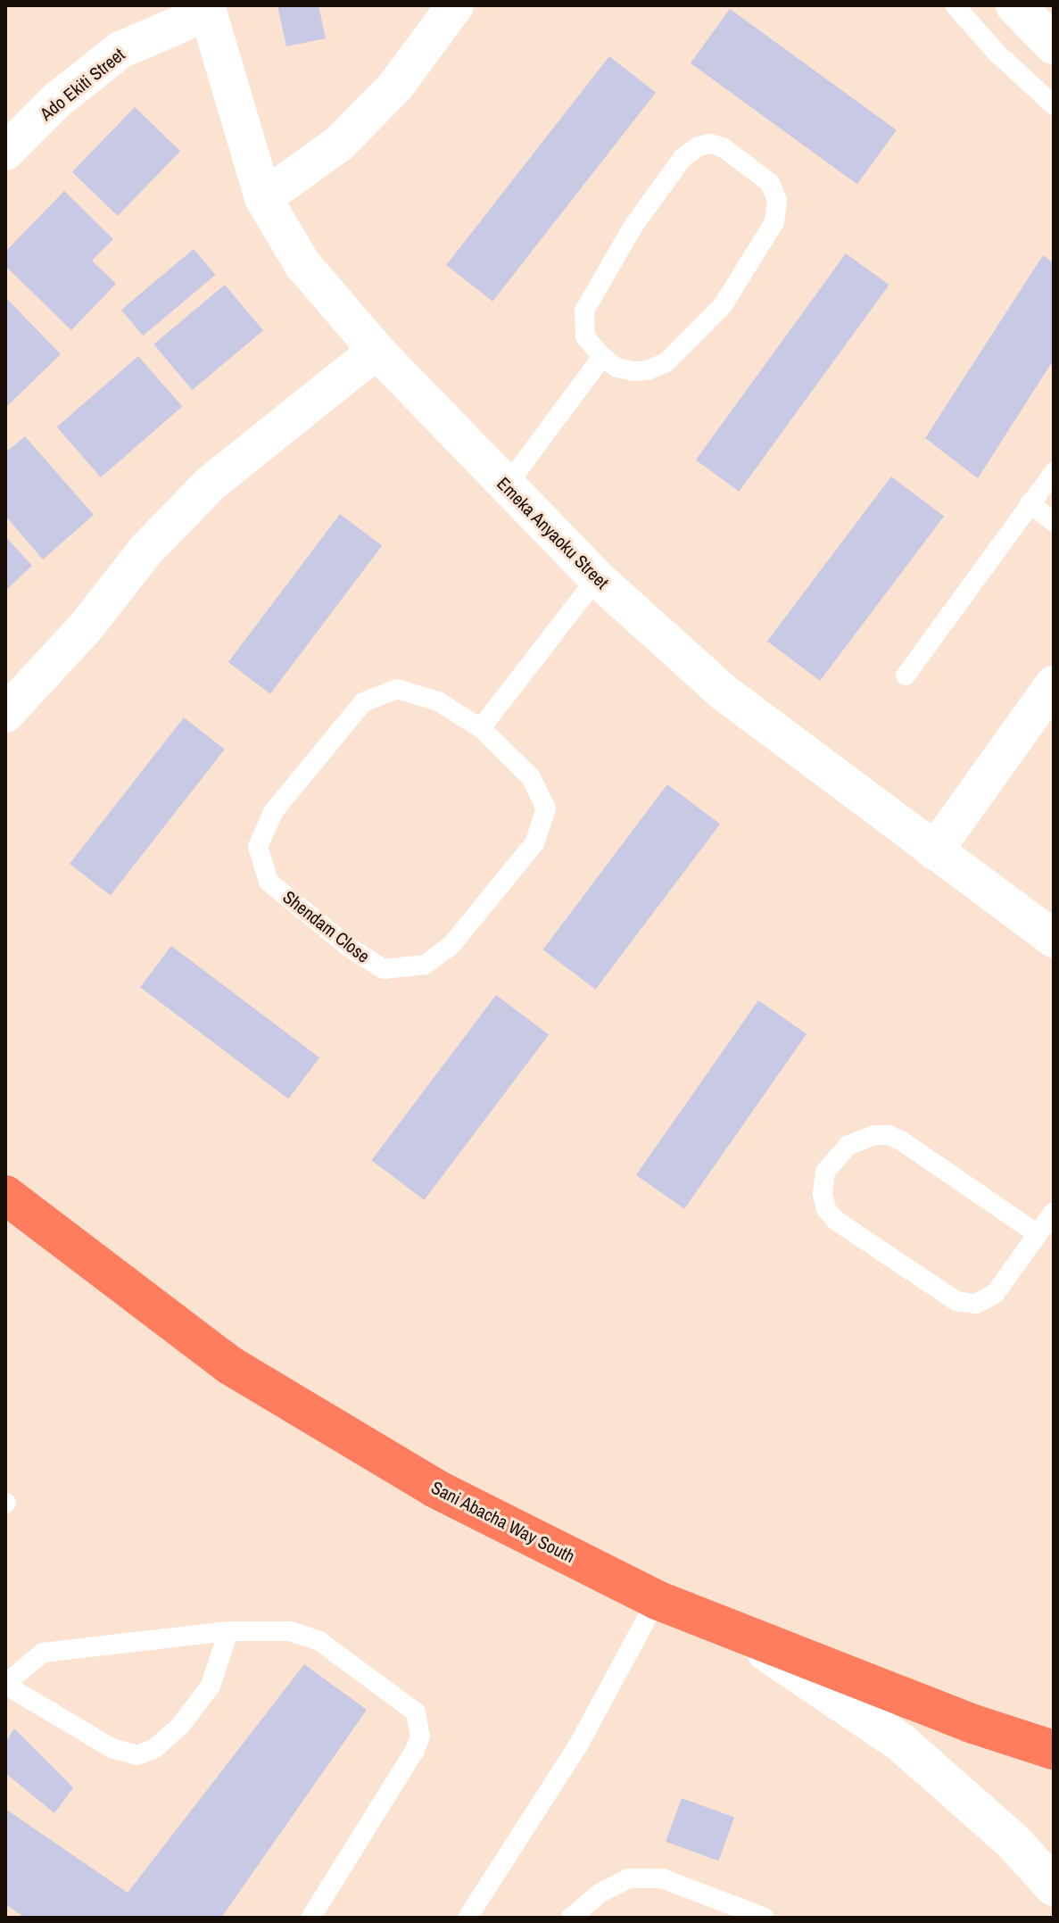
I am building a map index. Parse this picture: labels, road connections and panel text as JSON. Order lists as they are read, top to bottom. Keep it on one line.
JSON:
{"streets":{"highway":["Sani Abacha Way South"],"street":["Ado Ekiti Street","Emeka Anyaoku Street"],"lane":["Shendam Close"]},"crossings":[["Ado Ekiti Street","Emeka Anyaoku Street"]]}
